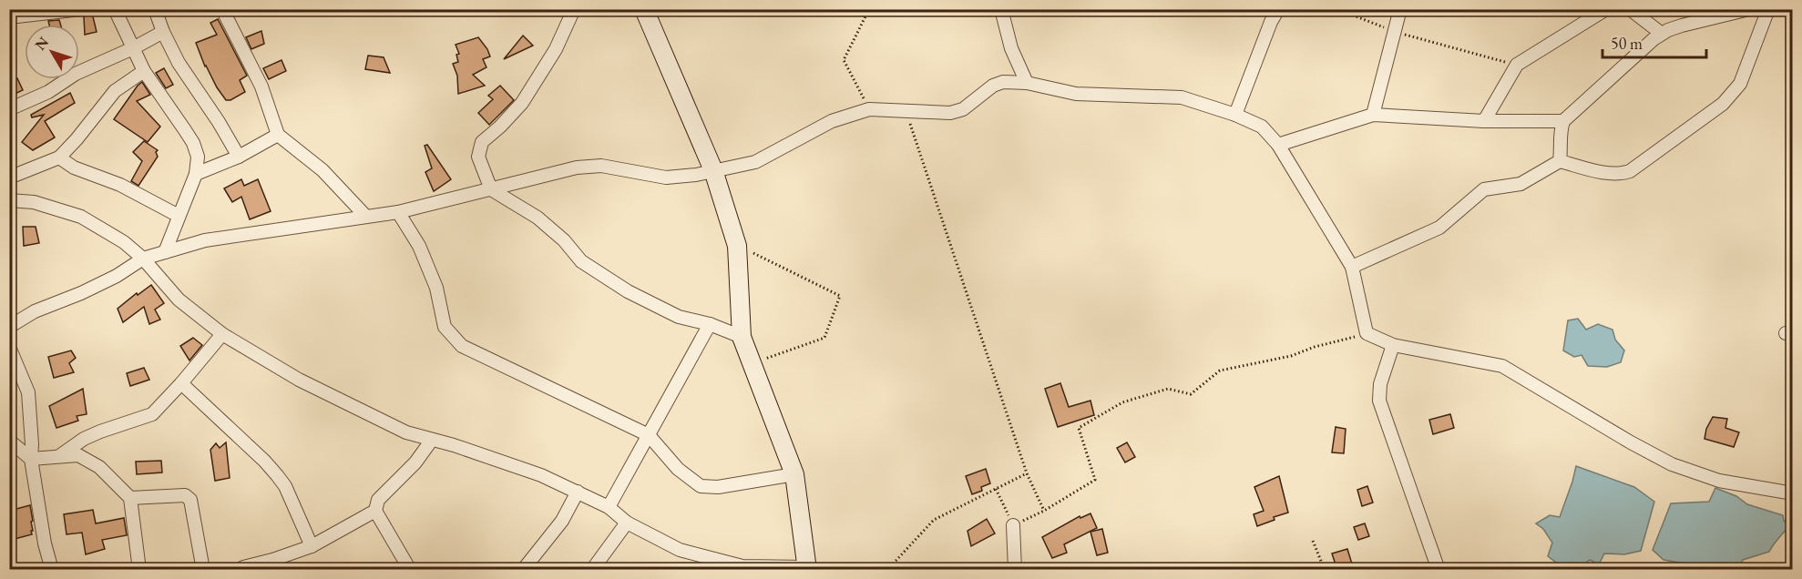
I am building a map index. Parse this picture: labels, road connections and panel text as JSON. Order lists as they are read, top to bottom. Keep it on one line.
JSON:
{"scale_bar":"50 m","north":"top left"}
